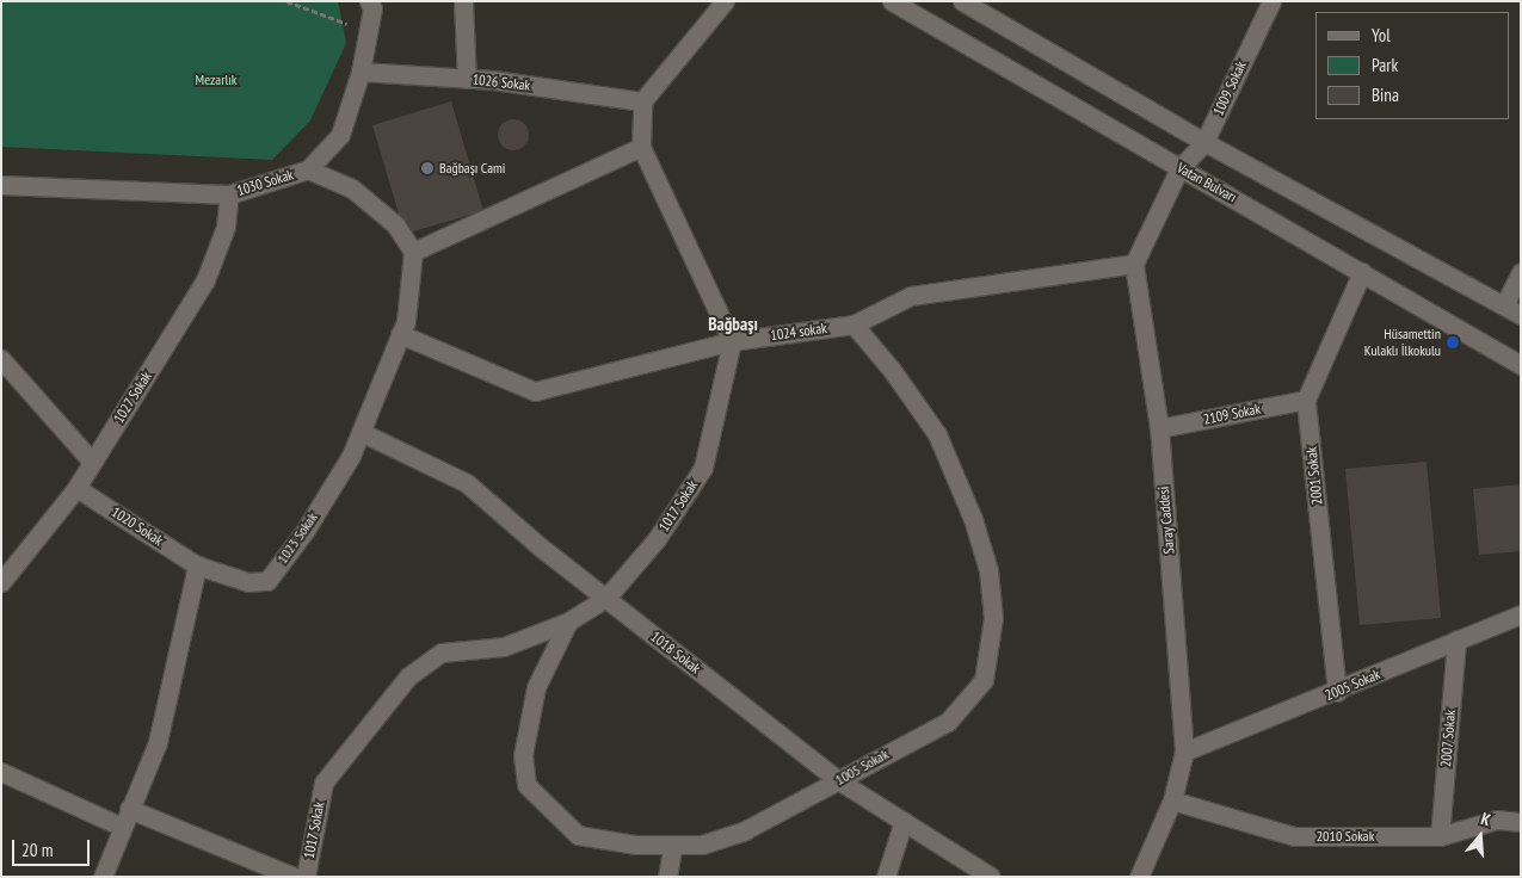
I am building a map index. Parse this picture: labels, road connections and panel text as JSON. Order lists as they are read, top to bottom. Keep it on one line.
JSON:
{"streets":{"street":["1026 Sokak","1009 Sokak","1030 Sokak","Vatan Bulvarı","1024 sokak","1027 Sokak","2109 Sokak","2001 Sokak","1017 Sokak","Saray Caddesi","1020 Sokak","1023 Sokak","1018 Sokak","2005 Sokak","2007 Sokak","1005 Sokak","2010 Sokak"]},"crossings":[["1026 Sokak","1030 Sokak"],["1009 Sokak","Vatan Bulvarı"],["1030 Sokak","1027 Sokak"],["Vatan Bulvarı","2001 Sokak"],["1024 sokak","1017 Sokak"],["1024 sokak","Saray Caddesi"],["1024 sokak","1023 Sokak"],["1024 sokak","1005 Sokak"],["1027 Sokak","1020 Sokak"],["2109 Sokak","2001 Sokak"],["2109 Sokak","Saray Caddesi"],["2001 Sokak","2005 Sokak"],["1017 Sokak","1018 Sokak"],["1017 Sokak","1005 Sokak"],["Saray Caddesi","2005 Sokak"],["Saray Caddesi","2010 Sokak"],["1020 Sokak","1023 Sokak"],["1023 Sokak","1018 Sokak"],["1018 Sokak","1005 Sokak"],["2005 Sokak","2007 Sokak"],["2007 Sokak","2010 Sokak"]],"districts":["Bağbaşı"],"parks":["Mezarlık"],"places":["Bağbaşı Cami","Hüsamettin Kulaklı İlkokulu"],"legend":["Yol","Park","Bina"],"scale_bar":"20 m","north":"top"}
